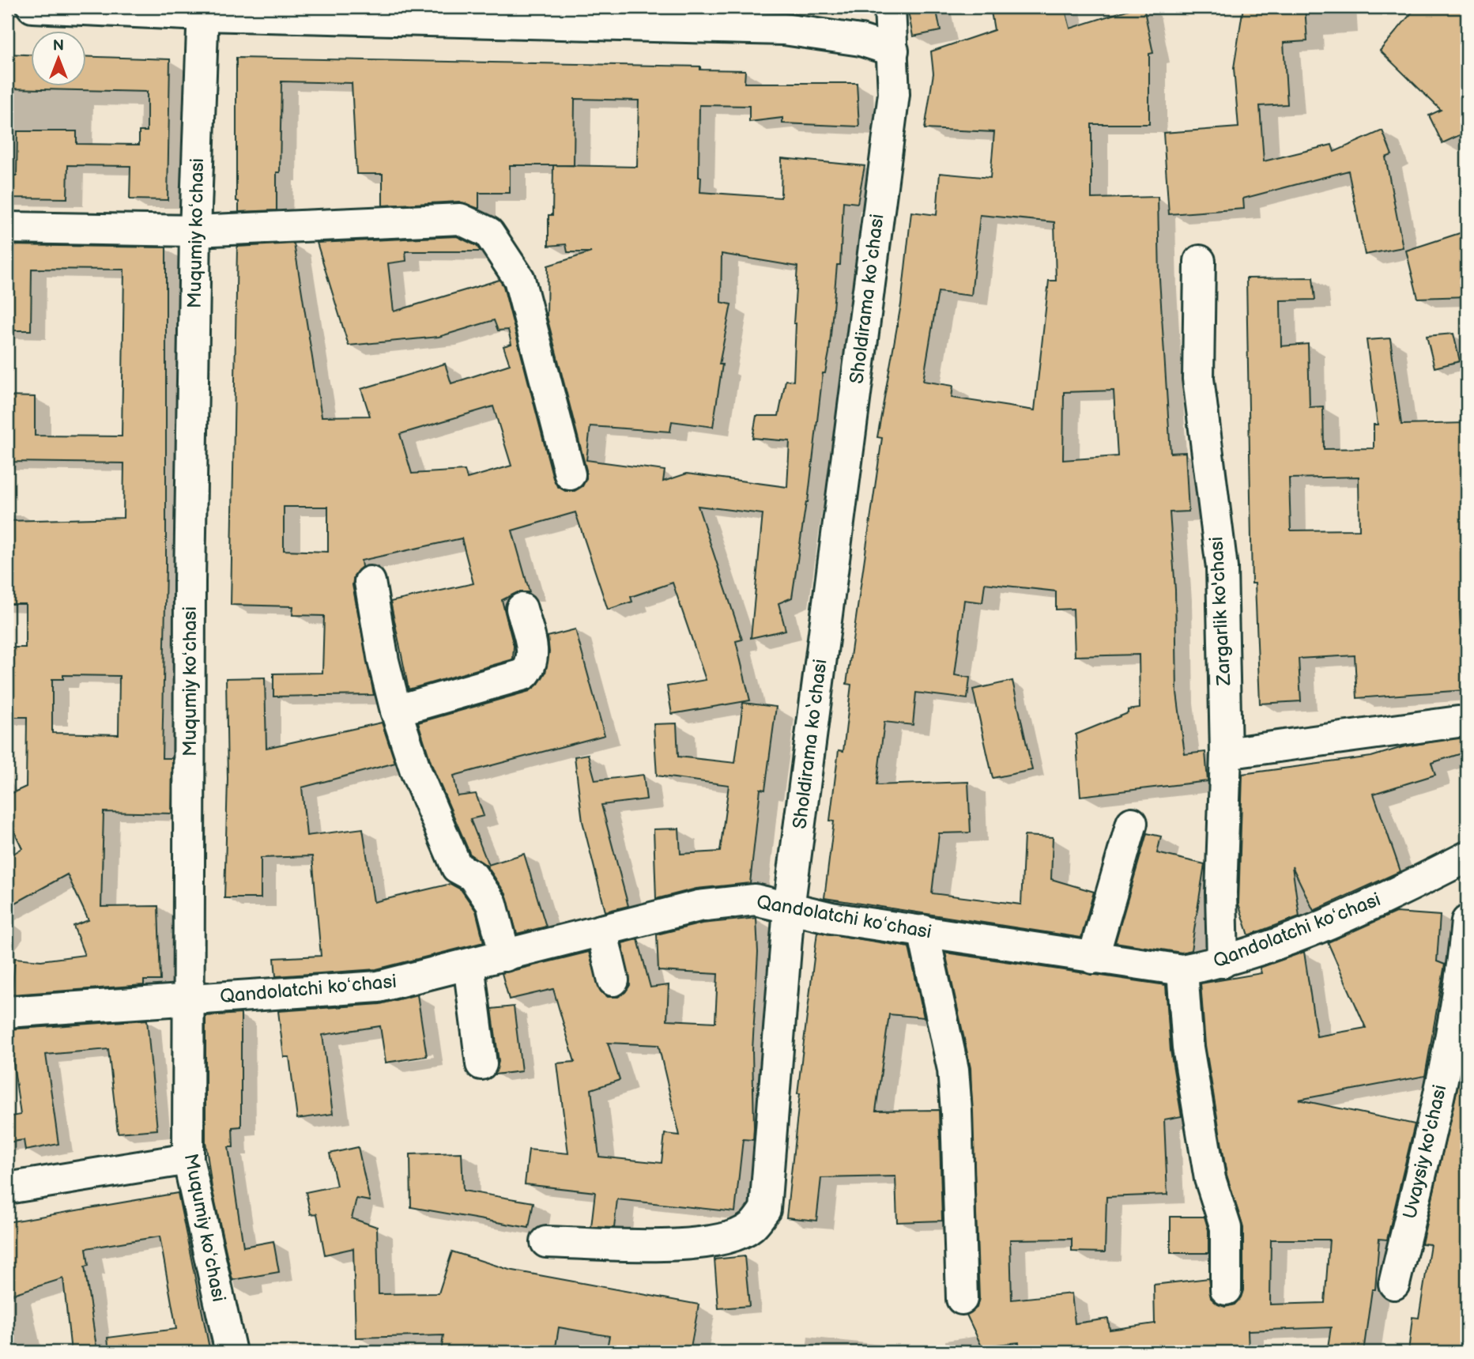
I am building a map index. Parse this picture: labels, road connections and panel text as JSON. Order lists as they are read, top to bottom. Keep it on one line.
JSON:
{"streets":{"street":["Muqumiy koʻchasi","Sholdirama ko‘chasi","Zargarlik ko'chasi","Qandolatchi koʻchasi","Uvaysiy ko'chasi"]},"crossings":[["Muqumiy koʻchasi","Qandolatchi koʻchasi"],["Sholdirama ko‘chasi","Qandolatchi koʻchasi"],["Zargarlik ko'chasi","Qandolatchi koʻchasi"]],"north":"top"}
